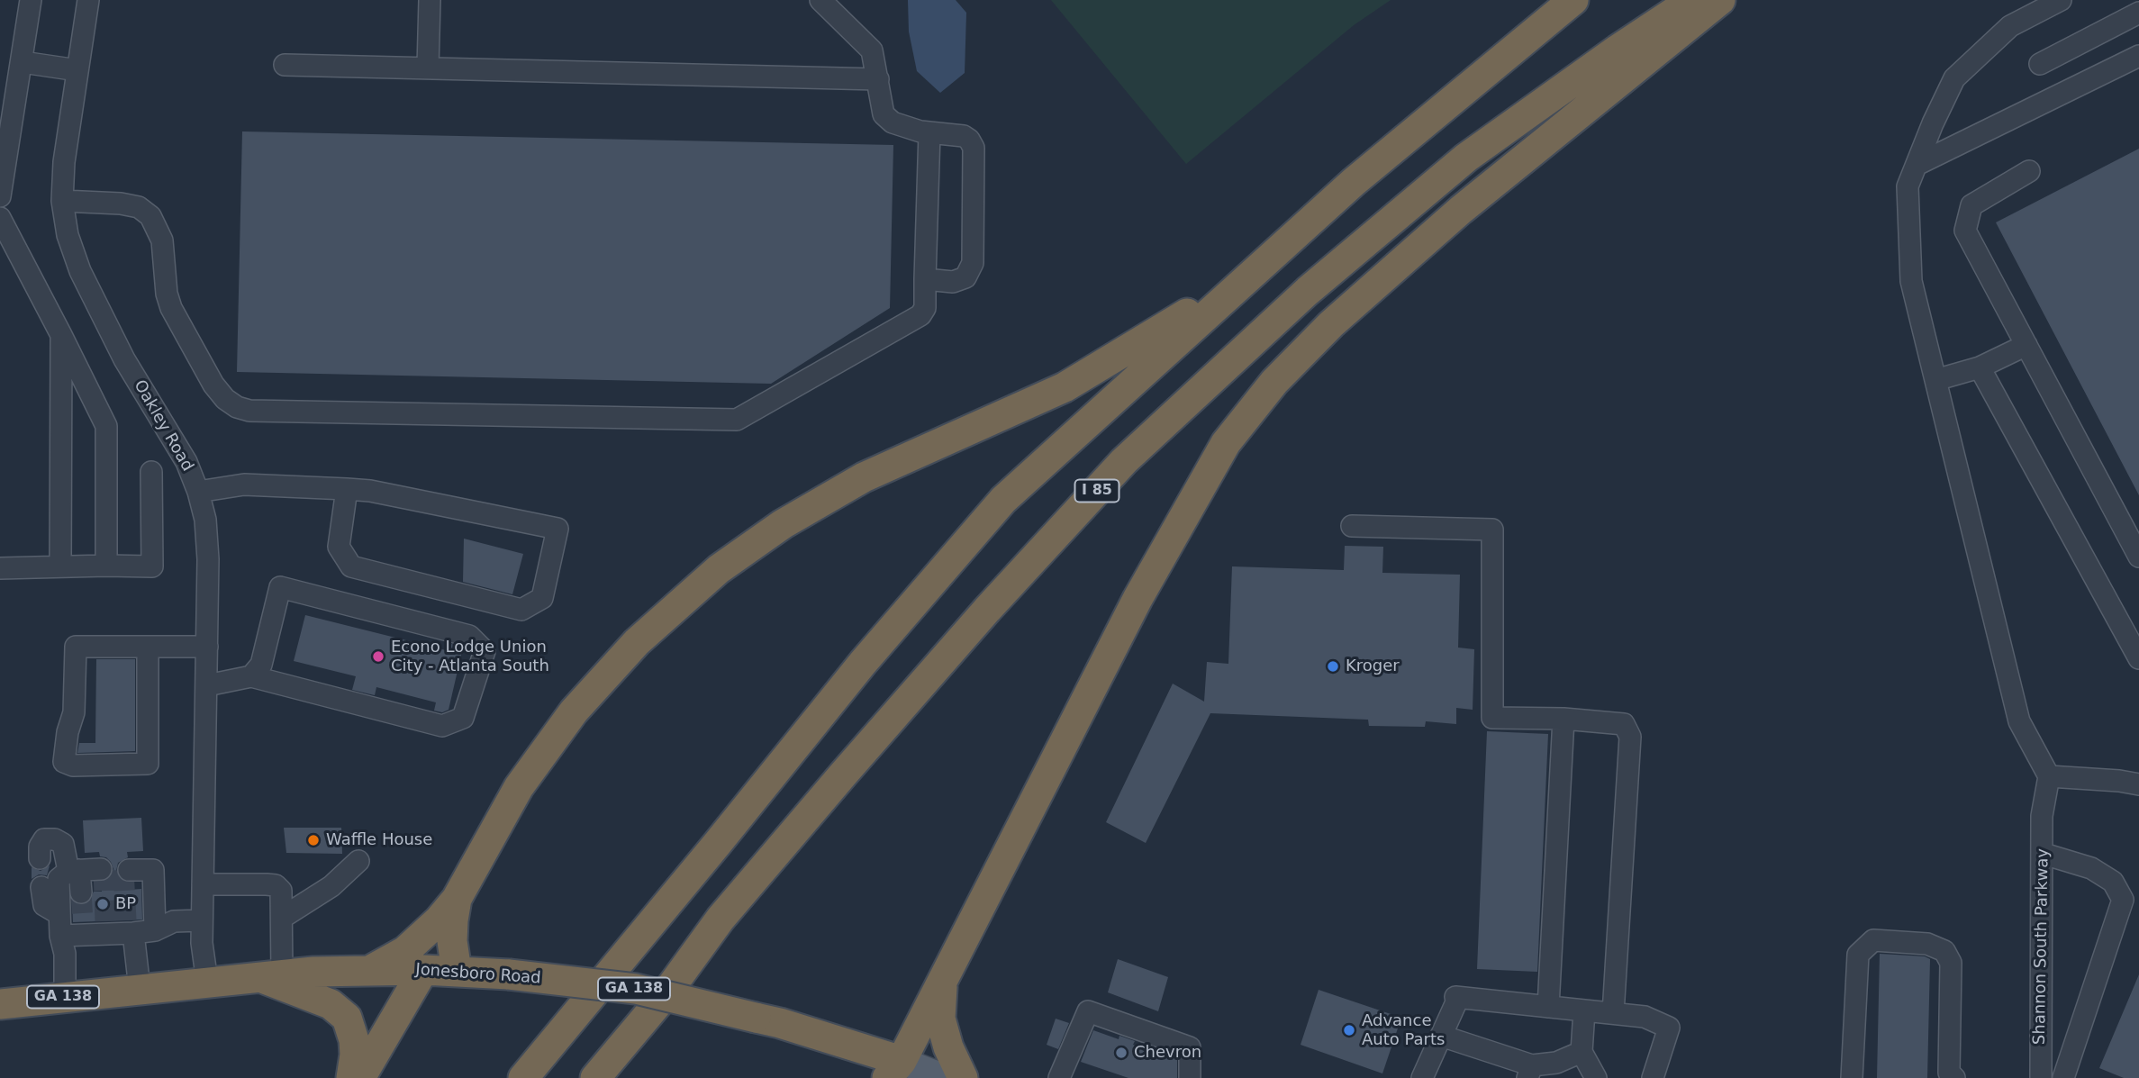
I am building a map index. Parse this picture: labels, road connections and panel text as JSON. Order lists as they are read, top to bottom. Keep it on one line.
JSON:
{"streets":{"highway":["I 85","Jonesboro Road","GA 138"],"street":["Oakley Road","Shannon South Parkway"]},"crossings":[["Oakley Road","Jonesboro Road"]],"places":["Econo Lodge Union City - Atlanta South","Kroger","Waffle House","BP","Advance Auto Parts","Chevron"]}
